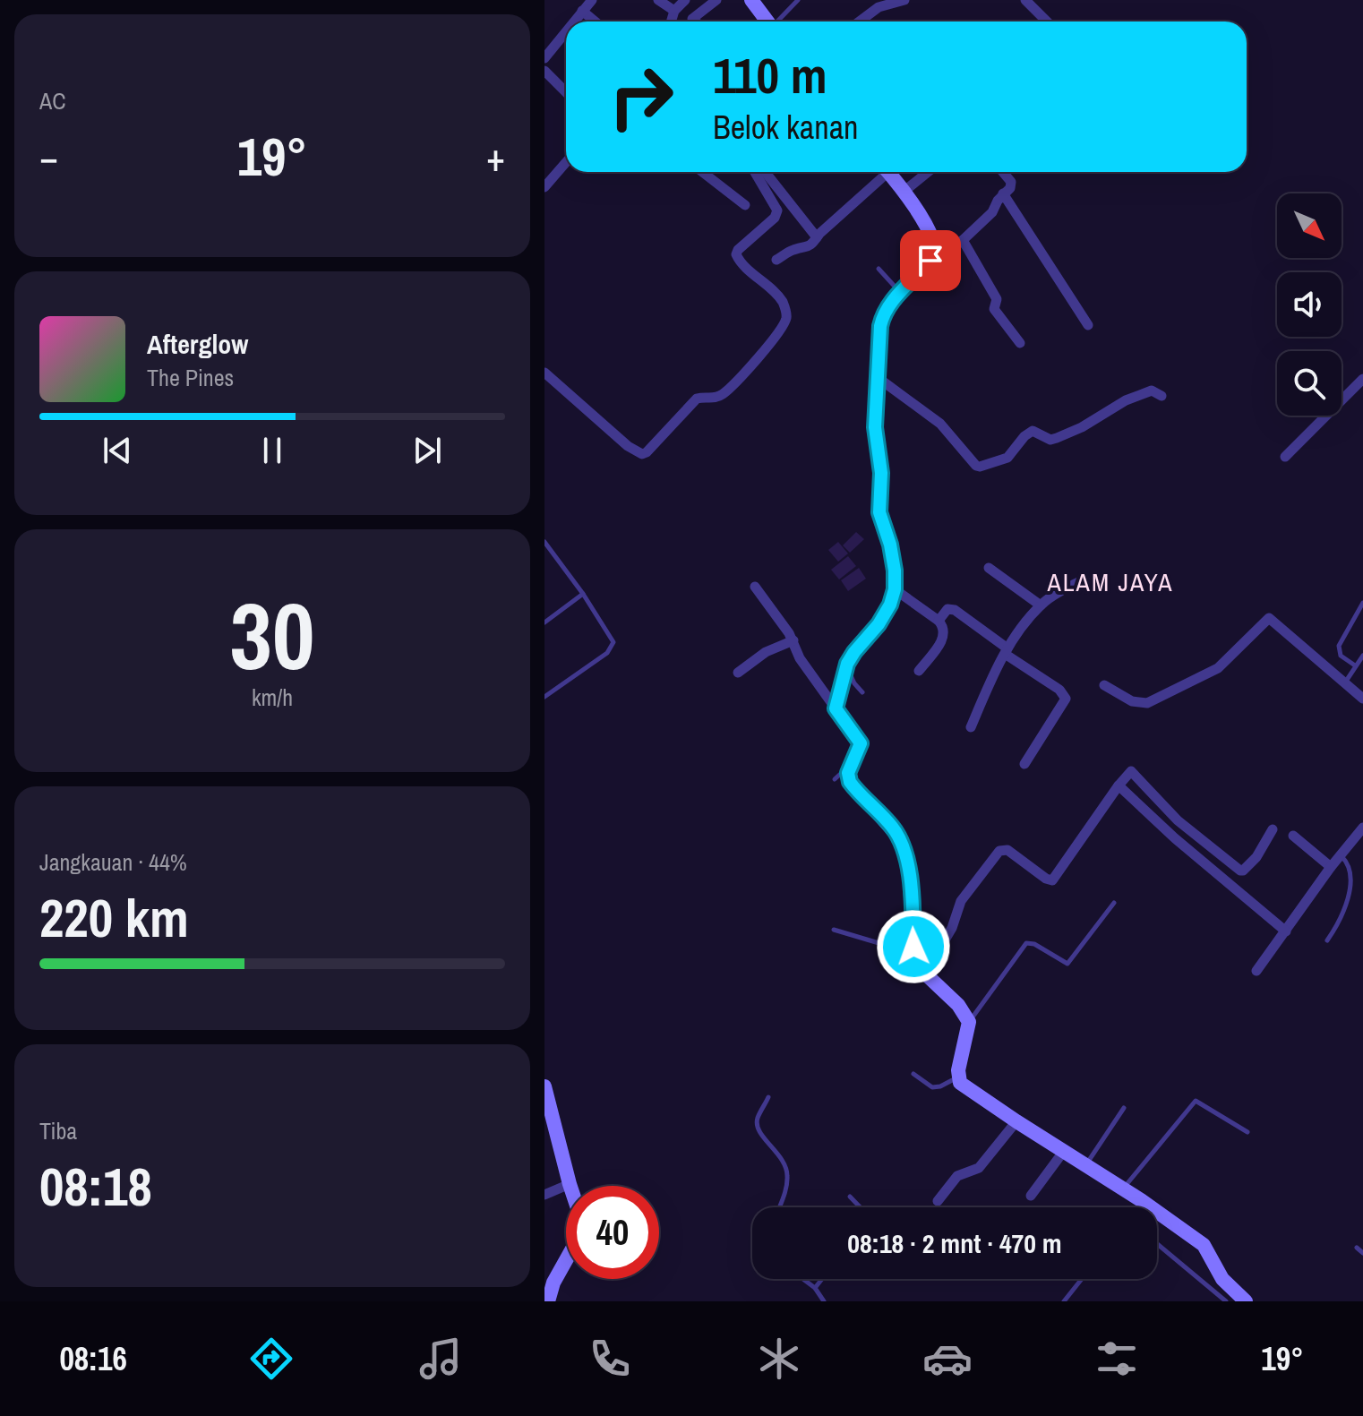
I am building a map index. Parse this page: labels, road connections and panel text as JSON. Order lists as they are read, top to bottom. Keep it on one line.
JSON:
{"districts":["ALAM JAYA"],"north":"bottom right","page":{"tile":["AC",["30","km/h"],["Jangkauan · 44%","220 km"],["Tiba","08:18"]],"turn":["110 m","Belok kanan"],"heat":["−","19°","+"],"song":["Afterglow","The Pines"],"limit":"40","trip":"08:18 · 2 mnt · 470 m","tabs":["08:16","19°"]}}
